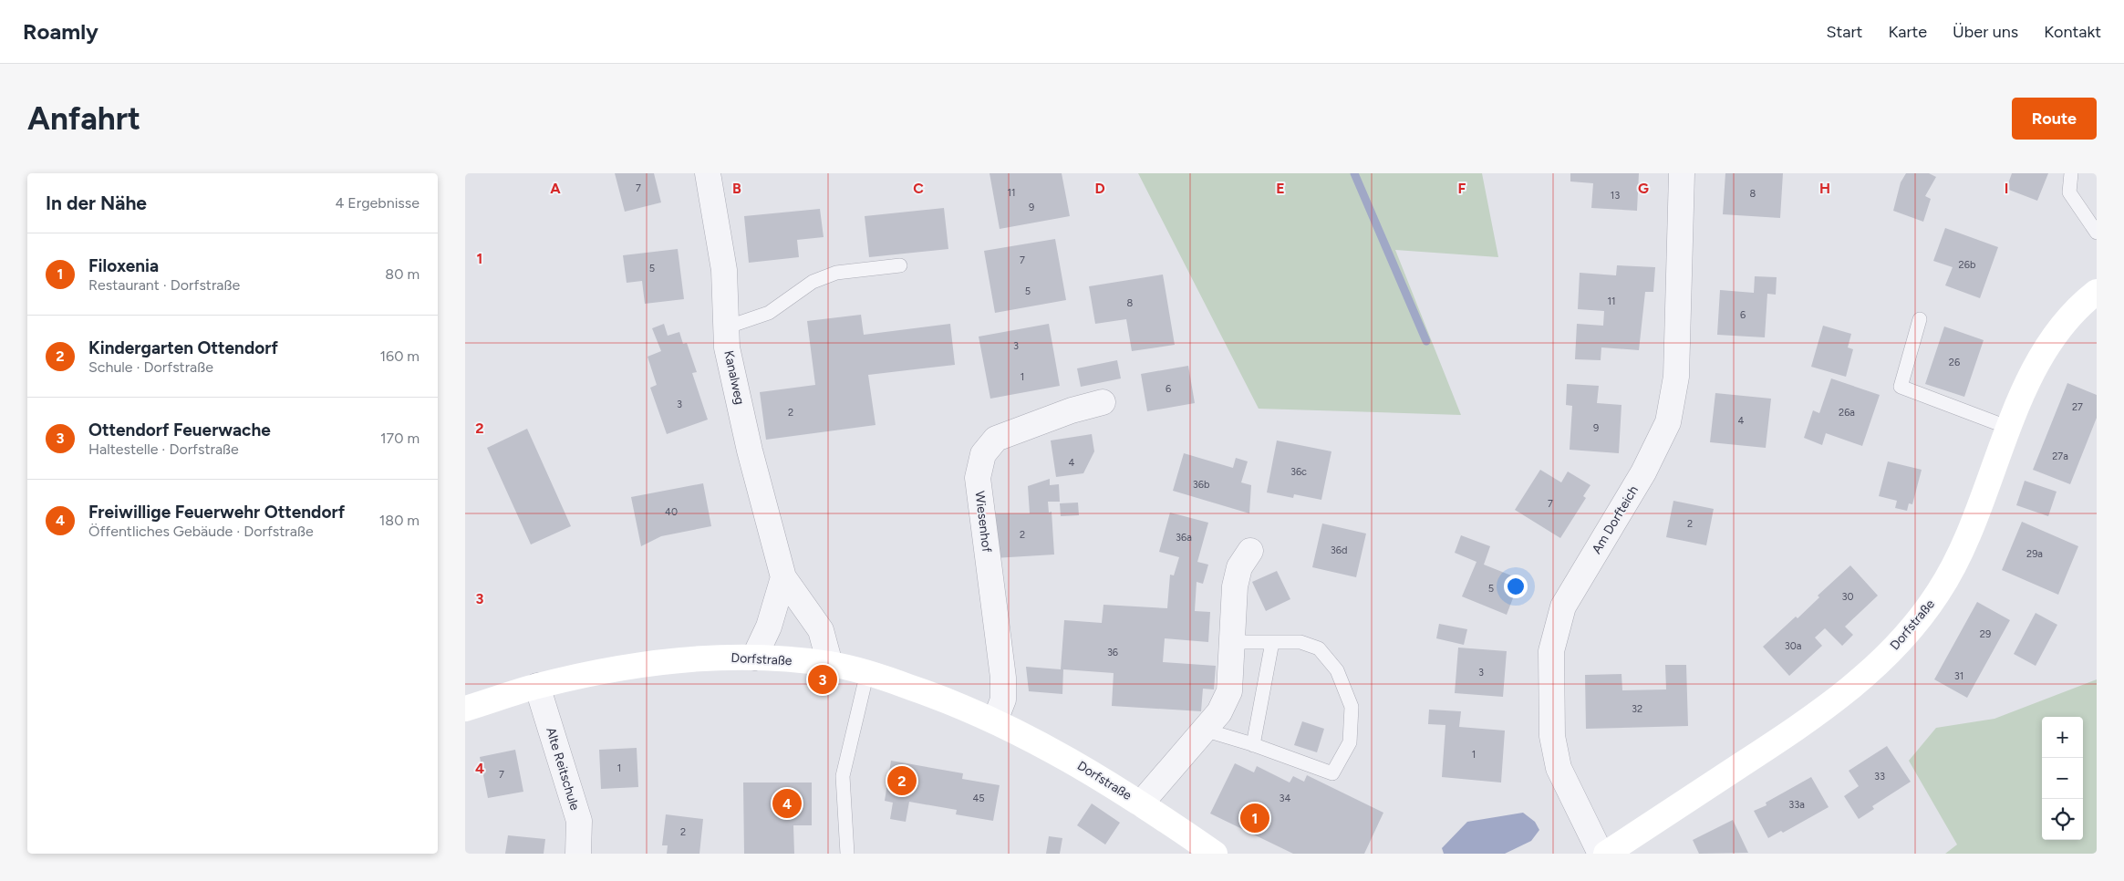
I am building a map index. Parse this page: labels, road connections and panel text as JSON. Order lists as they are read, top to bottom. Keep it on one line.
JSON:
{"streets":{"main road":["Dorfstraße"],"street":["Kanalweg","Am Dorfteich","Wiesenhof","Alte Reitschule"]},"crossings":[["Kanalweg","Dorfstraße"],["Wiesenhof","Dorfstraße"],["Dorfstraße","Alte Reitschule"]],"house_numbers":["7","11","8","13","9","7","26b","5","5","11","8","6","3","26","1","6","3","27","2","26a","4","9","27a","4","36c","36b","7","40","2","2","36a","36d","29a","5","30","29","30a","36","3","31","32","1","1","7","33","45","34","33a","2"],"page":{"header":"Roamly","nav":["Start","Karte","Über uns","Kontakt"],"buttons":"Route","title":"Anfahrt","heading":["In der Nähe","4 Ergebnisse"],"list":[{"mark":"1","name":"Filoxenia","note":"Restaurant · Dorfstraße","value":"80 m"},{"mark":"2","name":"Kindergarten Ottendorf","note":"Schule · Dorfstraße","value":"160 m"},{"mark":"3","name":"Ottendorf Feuerwache","note":"Haltestelle · Dorfstraße","value":"170 m"},{"mark":"4","name":"Freiwillige Feuerwehr Ottendorf","note":"Öffentliches Gebäude · Dorfstraße","value":"180 m"}],"pins":["3","2","4","1"],"map_buttons":["+","−"]},"grid":{"columns":["A","B","C","D","E","F","G","H","I"],"rows":["1","2","3","4"]}}
